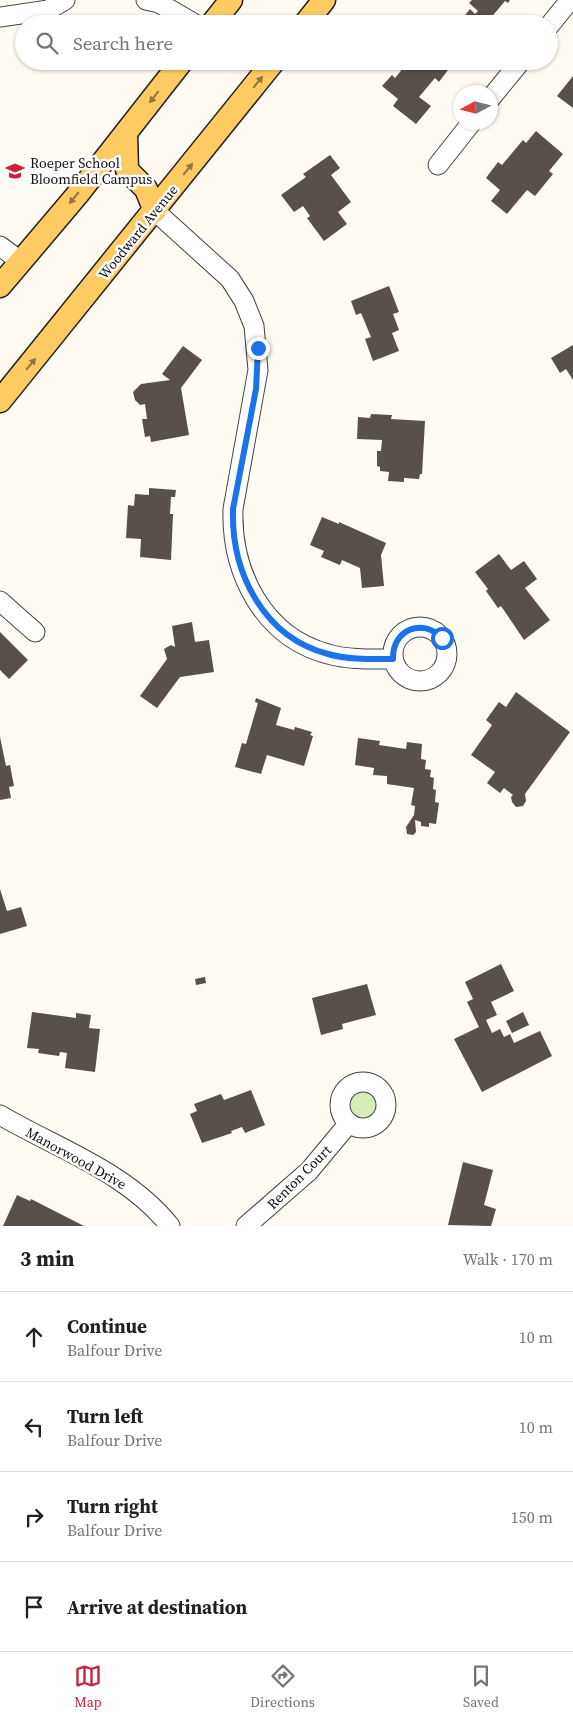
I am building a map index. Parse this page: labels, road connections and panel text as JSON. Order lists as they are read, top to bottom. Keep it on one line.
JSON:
{"streets":{"main road":["Woodward Avenue"],"street":["Manorwood Drive","Renton Court"]},"places":{"school or university":["Roeper School Bloomfield Campus"]},"north":"left","page":{"search":"Search here","heading":["3 min","Walk · 170 m"],"list":[["Continue","Balfour Drive","10 m"],["Turn left","Balfour Drive","10 m"],["Turn right","Balfour Drive","150 m"],"Arrive at destination"],"nav":["Map","Directions","Saved"]}}
